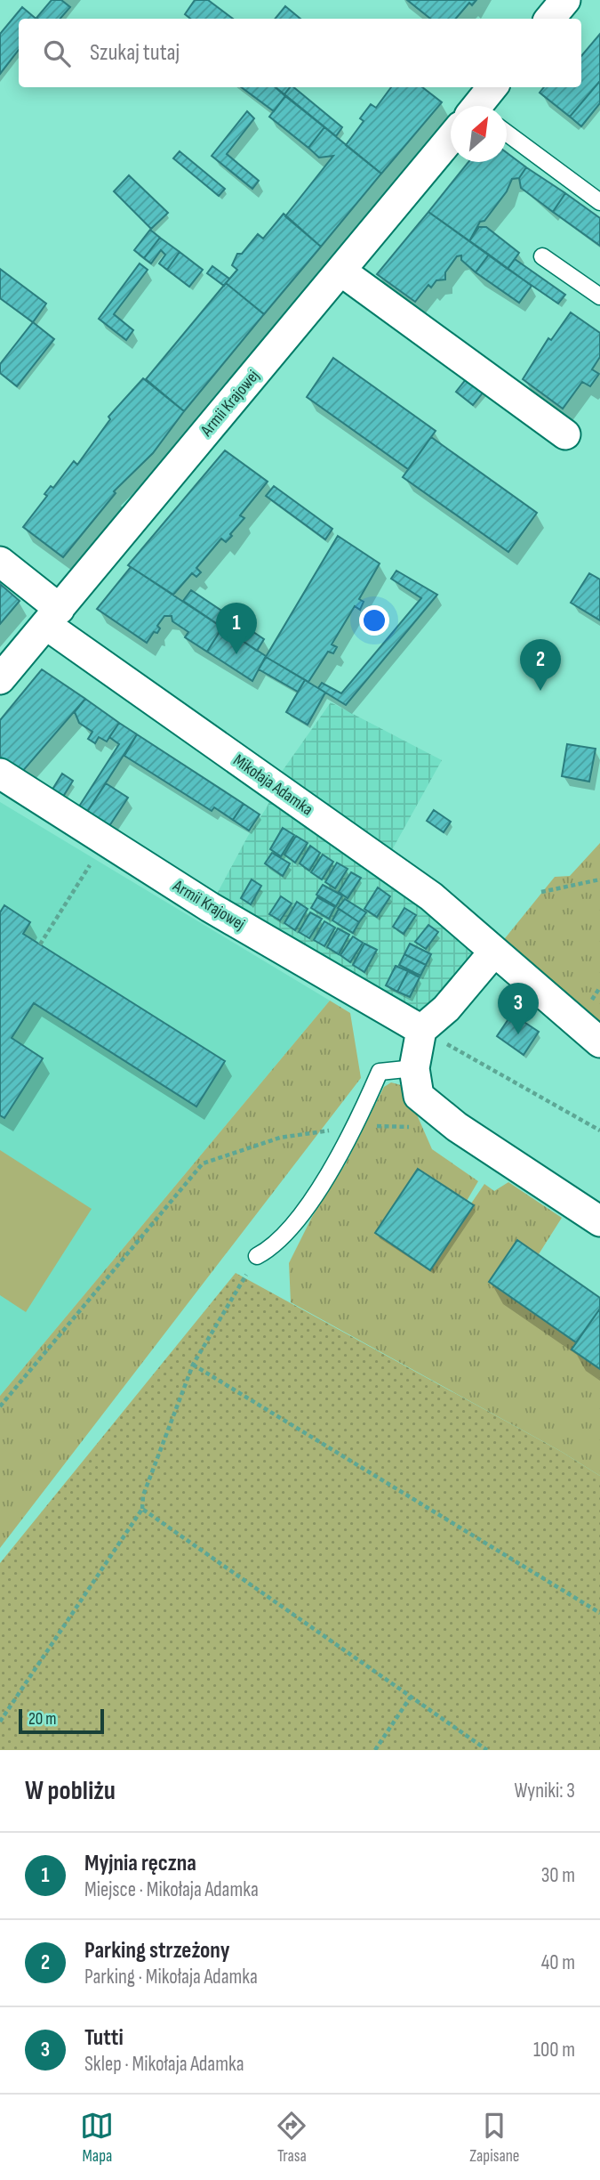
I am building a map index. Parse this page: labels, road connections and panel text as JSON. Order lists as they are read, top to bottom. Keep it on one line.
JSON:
{"streets":{"street":["Armii Krajowej","Mikołaja Adamka"]},"crossings":[["Armii Krajowej","Mikołaja Adamka"]],"scale_bar":"20 m","north":"top right","page":{"search":"Szukaj tutaj","pins":["1","2","3"],"scale":"20 m","heading":["W pobliżu","Wyniki: 3"],"list":[{"mark":"1","name":"Myjnia ręczna","note":"Miejsce · Mikołaja Adamka","value":"30 m"},{"mark":"2","name":"Parking strzeżony","note":"Parking · Mikołaja Adamka","value":"40 m"},{"mark":"3","name":"Tutti","note":"Sklep · Mikołaja Adamka","value":"100 m"}],"nav":["Mapa","Trasa","Zapisane"]}}
